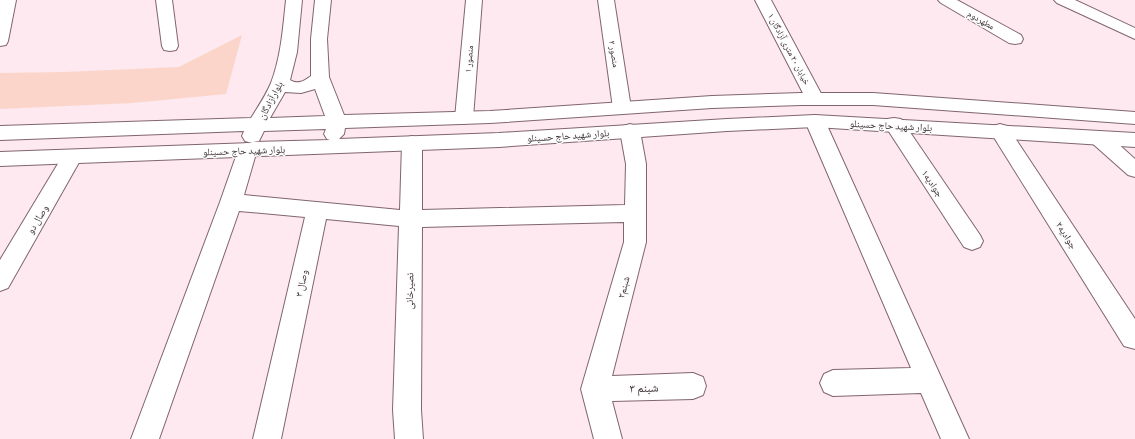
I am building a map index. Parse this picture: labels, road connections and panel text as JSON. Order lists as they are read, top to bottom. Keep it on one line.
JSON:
{"streets":{"street":["مطهردوم","۱ خیابان ۲۰ متری آزادگان","منصور ۲","منصور ۱","بلوارآزادگان","بلوار شهید حاج حسینلو","جوادیه۱","وصال دو","جوادیه۲","وصال ۳","شبنم۲","نصیرخانی","شبنم ۳"]},"crossings":[["۱ خیابان ۲۰ متری آزادگان","بلوار شهید حاج حسینلو"],["منصور ۲","بلوار شهید حاج حسینلو"],["منصور ۱","بلوار شهید حاج حسینلو"],["بلوارآزادگان","بلوار شهید حاج حسینلو"],["بلوار شهید حاج حسینلو","جوادیه۱"],["بلوار شهید حاج حسینلو","وصال دو"],["بلوار شهید حاج حسینلو","جوادیه۲"],["بلوار شهید حاج حسینلو","شبنم۲"],["بلوار شهید حاج حسینلو","نصیرخانی"],["شبنم۲","شبنم ۳"]]}
